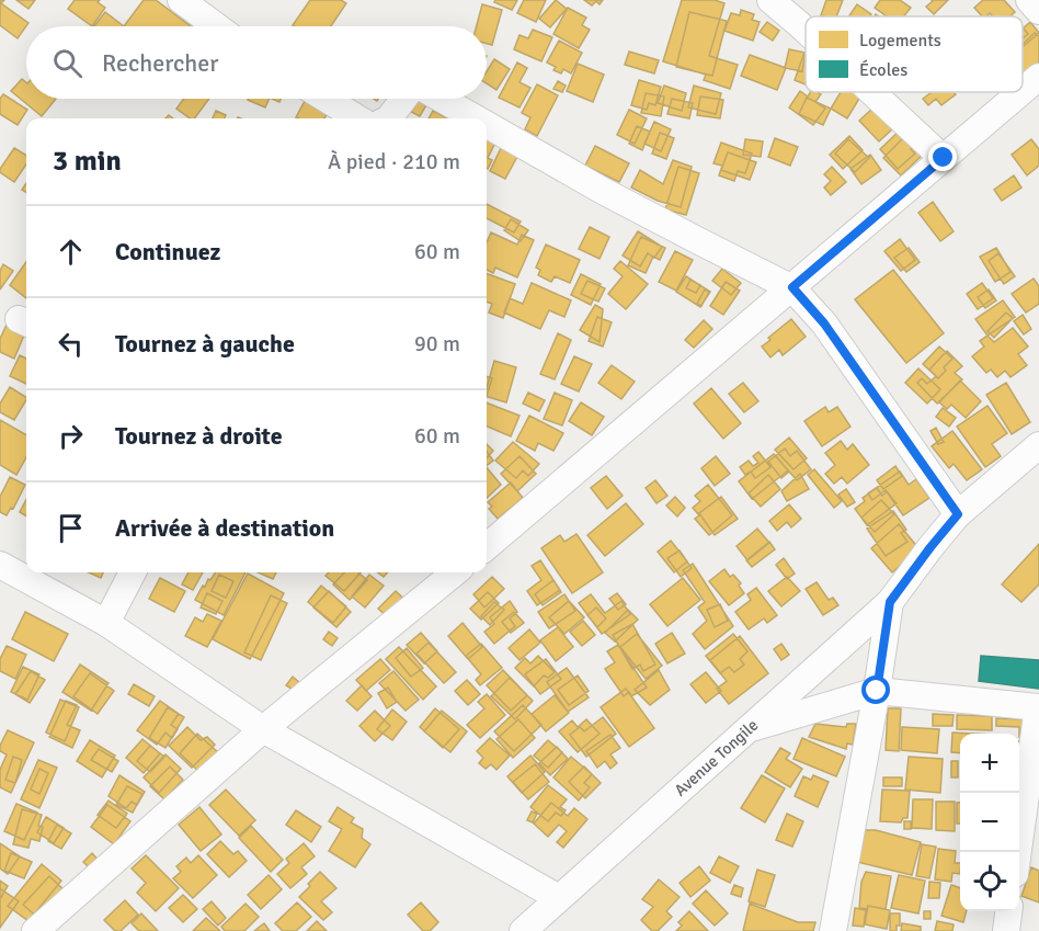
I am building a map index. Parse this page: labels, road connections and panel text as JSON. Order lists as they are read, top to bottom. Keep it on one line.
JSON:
{"streets":{"street":["Avenue Tongile"]},"legend":["Logements","Écoles"],"page":{"search":"Rechercher","heading":["3 min","À pied · 210 m"],"list":[["Continuez","60 m"],["Tournez à gauche","90 m"],["Tournez à droite","60 m"],"Arrivée à destination"],"map_buttons":["+","−"]}}
